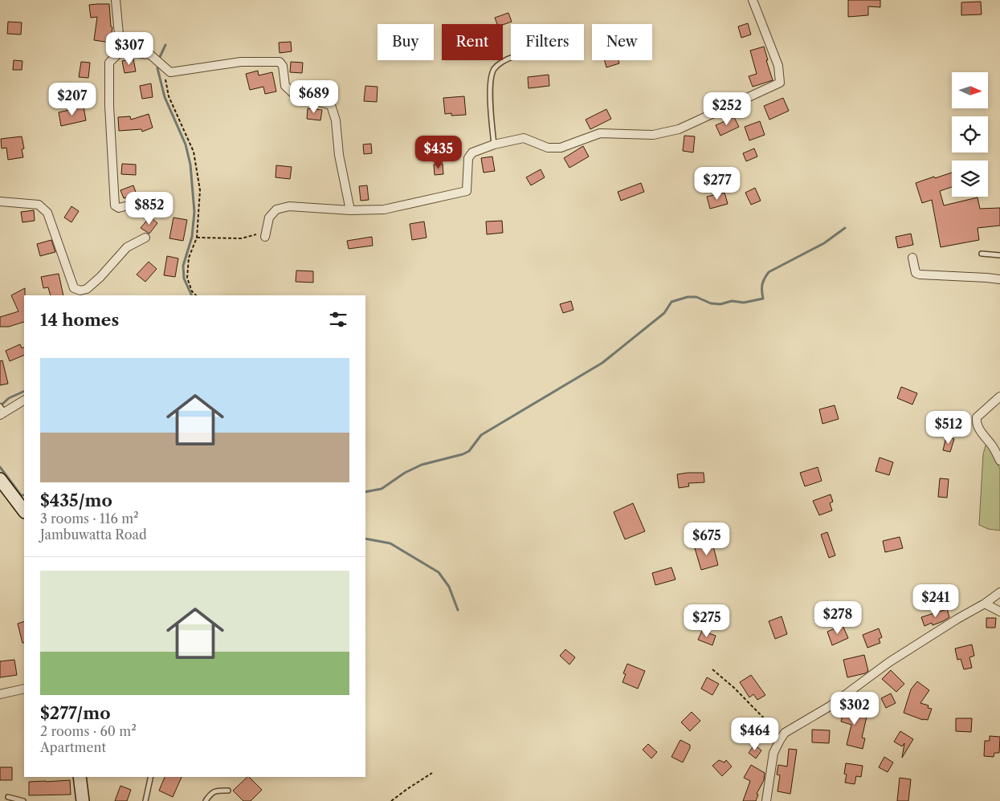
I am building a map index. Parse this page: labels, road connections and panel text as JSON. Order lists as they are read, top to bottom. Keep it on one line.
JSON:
{"north":"right","page":{"chip":["Buy","Rent","Filters","New"],"price":["$307","$689","$207","$252","$435","$277","$852","$512","$675","$241","$278","$275","$302","$464"],"heading":"14 homes","list":[{"name":"$435/mo","note":"3 rooms · 116 m² · Jambuwatta Road"},{"name":"$277/mo","note":"2 rooms · 60 m² · Apartment"}]}}
